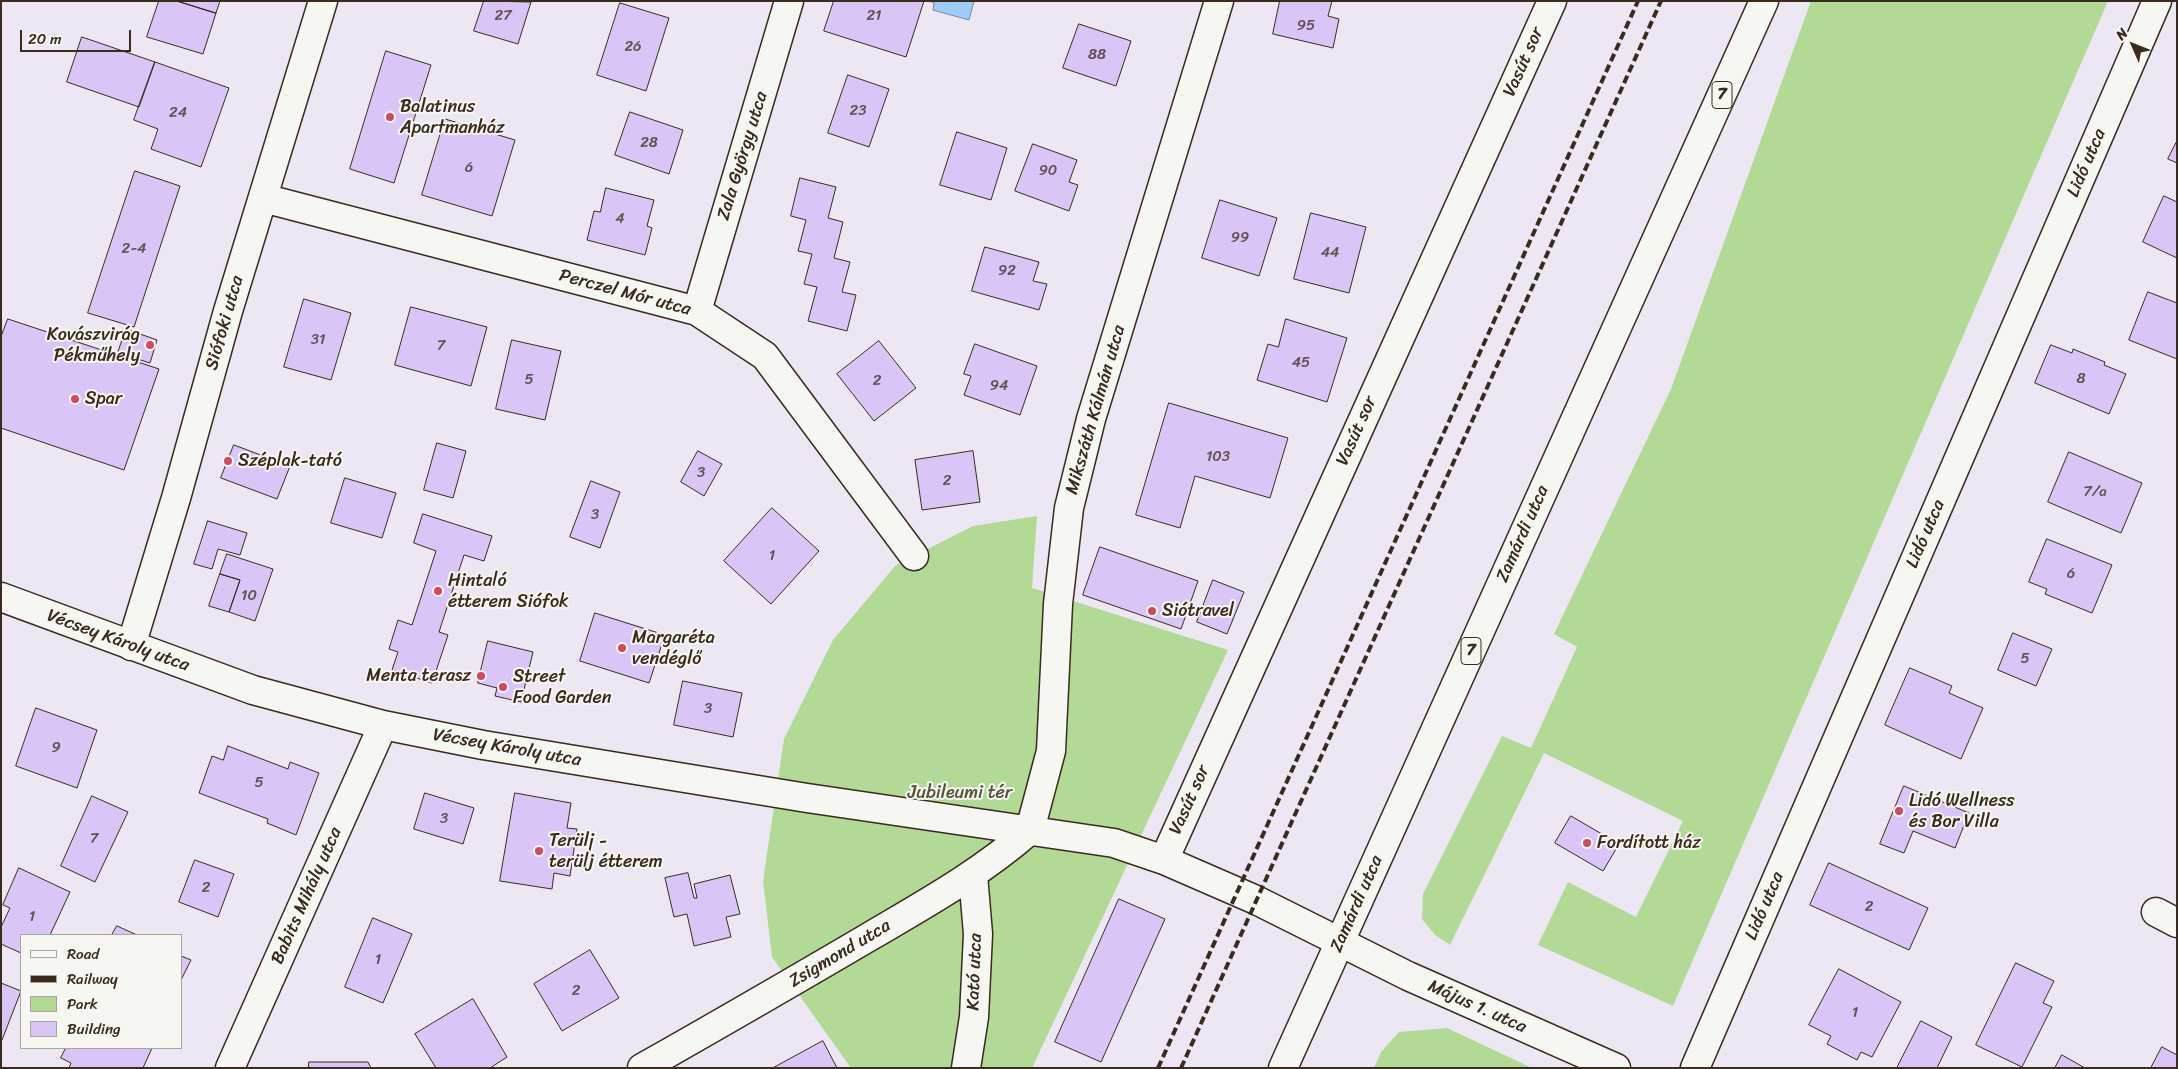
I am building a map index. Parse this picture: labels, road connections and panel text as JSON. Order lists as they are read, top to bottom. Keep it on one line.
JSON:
{"streets":{"street":["Vasút sor","7","Zala György utca","Lidó utca","Perczel Mór utca","Siófoki utca","Mikszáth Kálmán utca","Zamárdi utca","Vécsey Károly utca","Babits Mihály utca","Zsigmond utca","Kató utca","Május 1. utca"]},"crossings":[["Zala György utca","Perczel Mór utca"],["Perczel Mór utca","Siófoki utca"],["Siófoki utca","Vécsey Károly utca"],["Mikszáth Kálmán utca","Vécsey Károly utca"],["Mikszáth Kálmán utca","Zsigmond utca"],["Zamárdi utca","Május 1. utca"],["Vécsey Károly utca","Babits Mihály utca"],["Vécsey Károly utca","Zsigmond utca"],["Zsigmond utca","Kató utca"]],"parks":["Jubileumi tér"],"places":["Balatinus Apartmanház","Kovászvirág Pékműhely","Spar","Széplak-tató","Hintaló étterem Siófok","Siótravel","Margaréta vendéglő","Menta terasz","Street Food Garden","Lidó Wellness és Bor Villa","Fordított ház","Terülj - terülj étterem"],"house_numbers":["27","21","95","26","88","23","24","28","6","90","4","99","2-4","44","92","31","7","45","8","5","2","94","103","3","2","7/a","3","1","6","10","5","3","9","5","3","7","2","2","1","1","2","1"],"legend":["Road","Railway","Park","Building"],"scale_bar":"20 m","north":"top left"}
